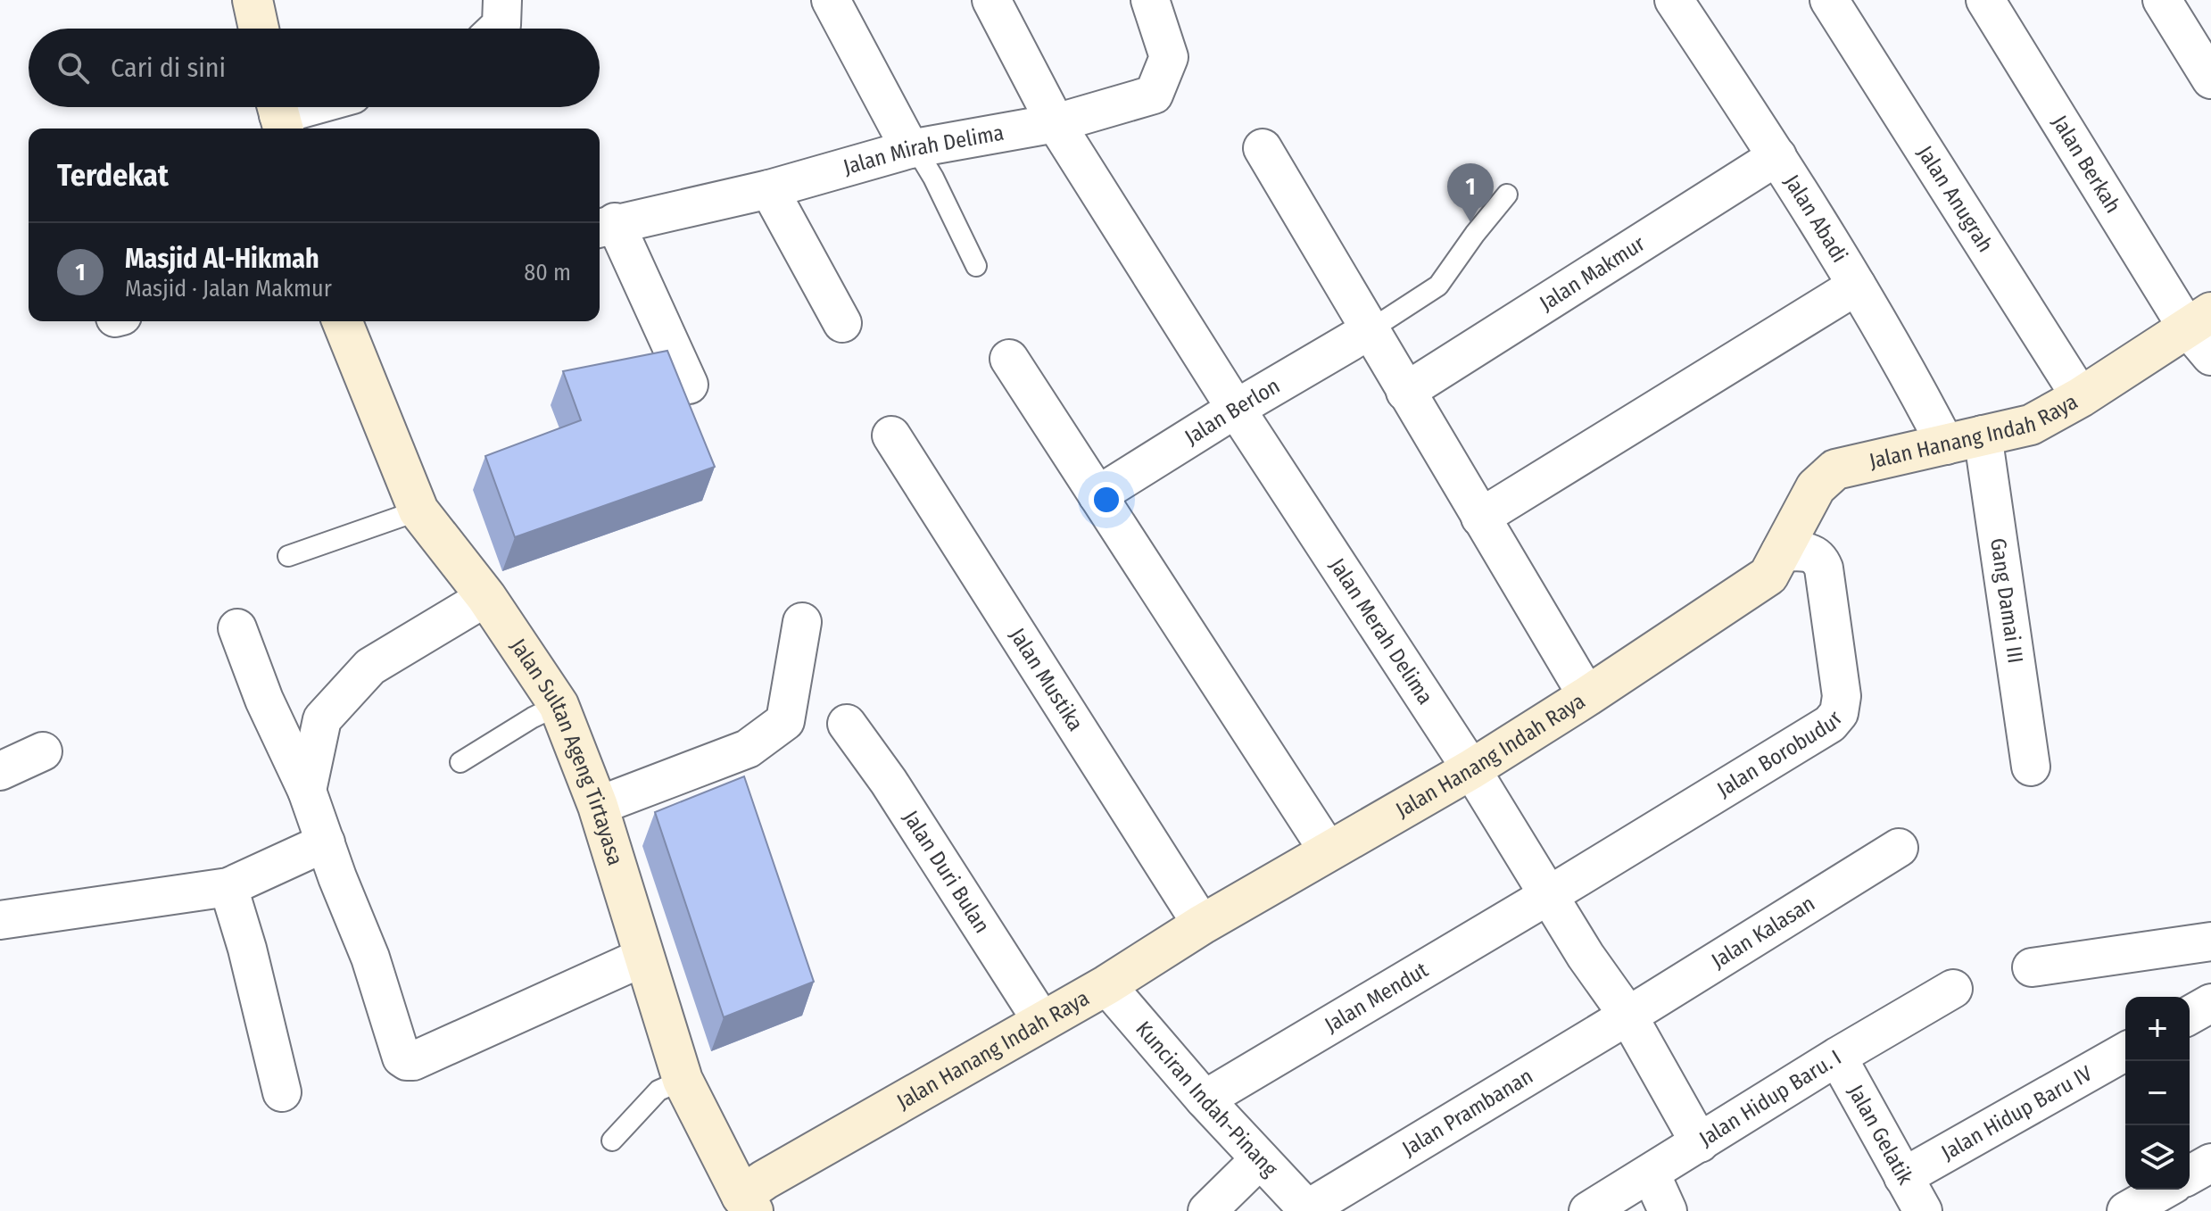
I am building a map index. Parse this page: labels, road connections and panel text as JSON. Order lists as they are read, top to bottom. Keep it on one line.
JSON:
{"streets":{"street":["Jalan Mirah Delima","Jalan Berkah","Jalan Anugrah","Jalan Abadi","Jalan Makmur","Jalan Berlon","Jalan Hanang Indah Raya","Gang Damai III","Jalan Merah Delima","Jalan Mustika","Jalan Borobudur","Jalan Sultan Ageng Tirtayasa","Jalan Duri Bulan","Jalan Kalasan","Jalan Mendut","Kunciran Indah-Pinang","Jalan Hidup Baru. I","Jalan Prambanan","Jalan Hidup Baru IV","Jalan Gelatik"]},"crossings":[["Jalan Mirah Delima","Jalan Merah Delima"],["Jalan Berkah","Jalan Hanang Indah Raya"],["Jalan Anugrah","Jalan Hanang Indah Raya"],["Jalan Abadi","Jalan Makmur"],["Jalan Abadi","Jalan Hanang Indah Raya"],["Jalan Berlon","Jalan Merah Delima"],["Jalan Hanang Indah Raya","Gang Damai III"],["Jalan Hanang Indah Raya","Jalan Merah Delima"],["Jalan Hanang Indah Raya","Jalan Mustika"],["Jalan Hanang Indah Raya","Jalan Borobudur"],["Jalan Hanang Indah Raya","Jalan Sultan Ageng Tirtayasa"],["Jalan Hanang Indah Raya","Jalan Duri Bulan"],["Jalan Hanang Indah Raya","Kunciran Indah-Pinang"],["Jalan Merah Delima","Jalan Borobudur"],["Jalan Merah Delima","Jalan Kalasan"],["Jalan Merah Delima","Jalan Mendut"],["Jalan Merah Delima","Jalan Hidup Baru. I"],["Jalan Merah Delima","Jalan Prambanan"],["Jalan Borobudur","Jalan Mendut"],["Jalan Kalasan","Jalan Prambanan"],["Jalan Mendut","Kunciran Indah-Pinang"],["Kunciran Indah-Pinang","Jalan Prambanan"],["Jalan Hidup Baru. I","Jalan Gelatik"],["Jalan Hidup Baru IV","Jalan Gelatik"]],"page":{"search":"Cari di sini","heading":"Terdekat","pins":"1","list":[{"mark":"1","name":"Masjid Al-Hikmah","note":"Masjid · Jalan Makmur","value":"80 m"}],"map_buttons":["+","−"]}}
